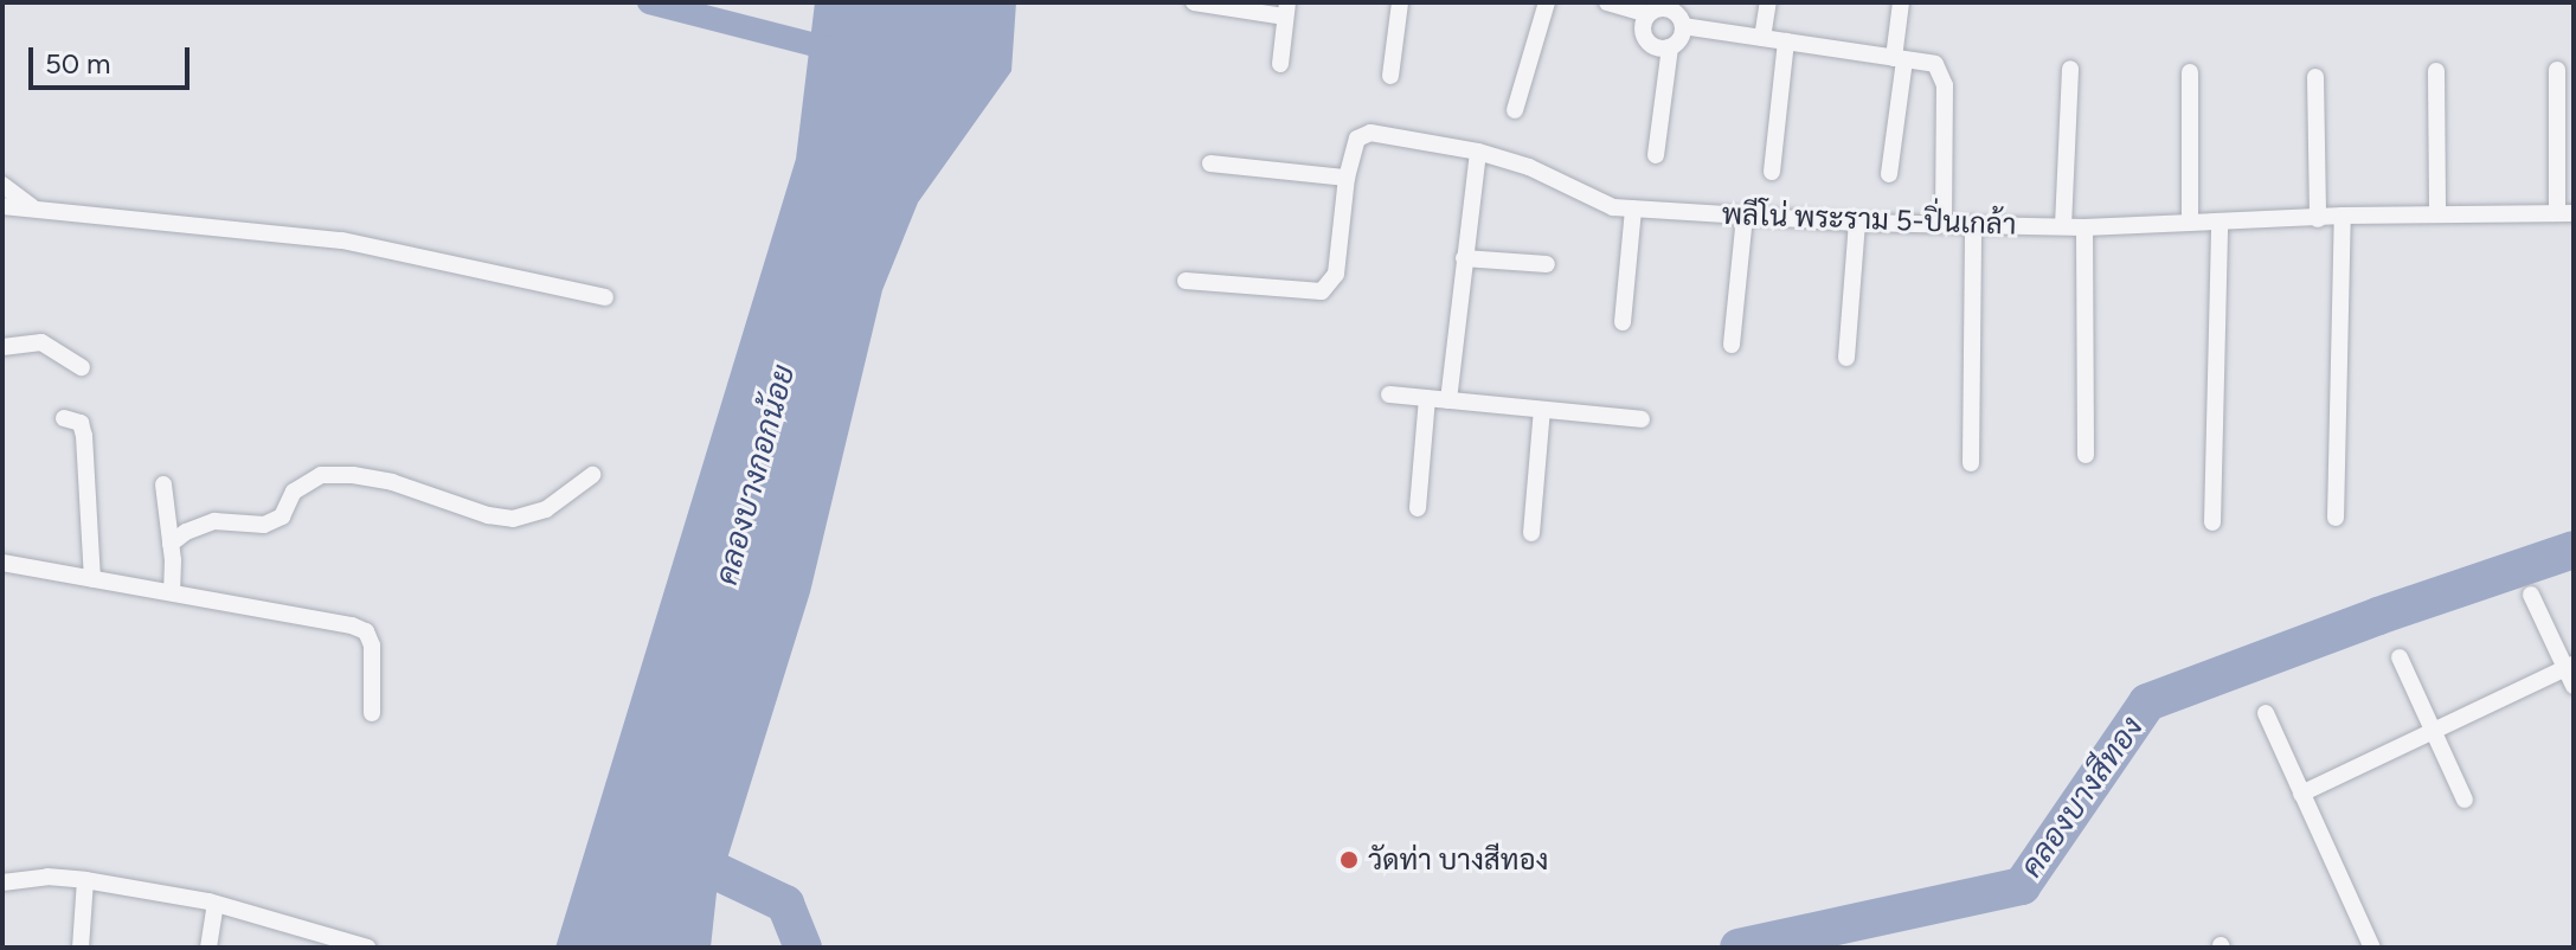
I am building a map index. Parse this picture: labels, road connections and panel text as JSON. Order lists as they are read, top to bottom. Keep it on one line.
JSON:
{"streets":{"street":["พลีโน่ พระราม 5-ปิ่นเกล้า"]},"water":["คลองบางกอกน้อย","คลองบางสีทอง"],"places":["วัดท่า บางสีทอง"],"scale_bar":"50 m"}
